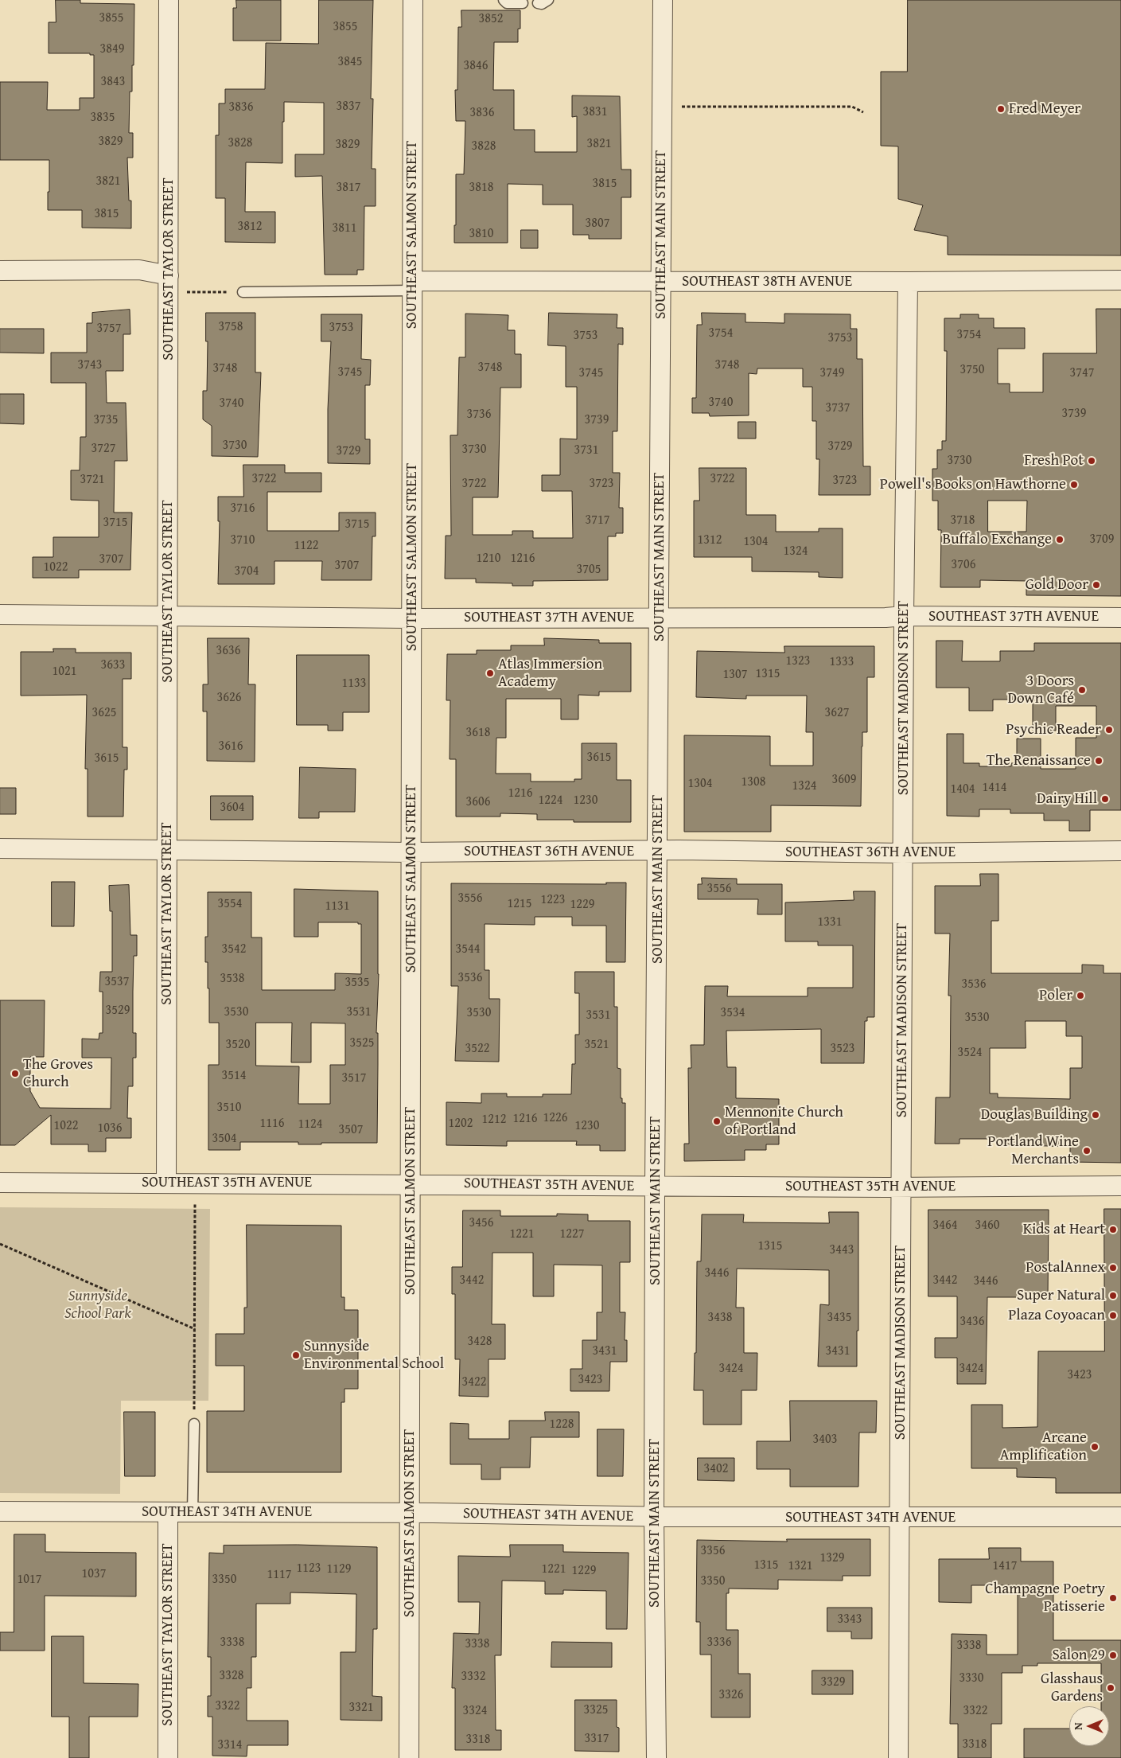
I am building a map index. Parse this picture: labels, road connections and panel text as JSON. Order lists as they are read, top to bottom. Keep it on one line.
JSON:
{"streets":{"street":["SOUTHEAST SALMON STREET","SOUTHEAST MAIN STREET","SOUTHEAST TAYLOR STREET","SOUTHEAST 38TH AVENUE","SOUTHEAST 37TH AVENUE","SOUTHEAST MADISON STREET","SOUTHEAST 36TH AVENUE","SOUTHEAST 35TH AVENUE","SOUTHEAST 34TH AVENUE"]},"crossings":[["SOUTHEAST SALMON STREET","SOUTHEAST 38TH AVENUE"],["SOUTHEAST SALMON STREET","SOUTHEAST 37TH AVENUE"],["SOUTHEAST SALMON STREET","SOUTHEAST 36TH AVENUE"],["SOUTHEAST SALMON STREET","SOUTHEAST 35TH AVENUE"],["SOUTHEAST SALMON STREET","SOUTHEAST 34TH AVENUE"],["SOUTHEAST MAIN STREET","SOUTHEAST 38TH AVENUE"],["SOUTHEAST MAIN STREET","SOUTHEAST 37TH AVENUE"],["SOUTHEAST MAIN STREET","SOUTHEAST 36TH AVENUE"],["SOUTHEAST MAIN STREET","SOUTHEAST 35TH AVENUE"],["SOUTHEAST MAIN STREET","SOUTHEAST 34TH AVENUE"],["SOUTHEAST TAYLOR STREET","SOUTHEAST 37TH AVENUE"],["SOUTHEAST TAYLOR STREET","SOUTHEAST 36TH AVENUE"],["SOUTHEAST TAYLOR STREET","SOUTHEAST 35TH AVENUE"],["SOUTHEAST TAYLOR STREET","SOUTHEAST 34TH AVENUE"],["SOUTHEAST 38TH AVENUE","SOUTHEAST MADISON STREET"],["SOUTHEAST 37TH AVENUE","SOUTHEAST MADISON STREET"],["SOUTHEAST MADISON STREET","SOUTHEAST 36TH AVENUE"],["SOUTHEAST MADISON STREET","SOUTHEAST 35TH AVENUE"],["SOUTHEAST MADISON STREET","SOUTHEAST 34TH AVENUE"]],"parks":["Sunnyside School Park"],"places":["Fred Meyer","Fresh Pot","Powell's Books on Hawthorne","Buffalo Exchange","Gold Door","Atlas Immersion Academy","3 Doors Down Café","Psychic Reader","The Renaissance","Dairy Hill","Poler","The Groves Church","Douglas Building","Mennonite Church of Portland","Portland Wine Merchants","Kids at Heart","PostalAnnex","Super Natural","Plaza Coyoacan","Sunnyside Environmental School","Arcane Amplification","Champagne Poetry Patisserie","Salon 29","Glasshaus Gardens"],"house_numbers":["3855","3852","3855","3849","3845","3846","3843","3837","3836","3831","3836","3835","3829","3828","3821","3829","3828","3821","3815","3817","3818","3815","3807","3812","3811","3810","3758","3753","3757","3754","3754","3753","3753","3743","3748","3748","3748","3750","3745","3745","3749","3747","3740","3740","3737","3739","3736","3735","3739","3730","3729","3727","3730","3731","3729","3730","3722","3722","3721","3723","3722","3723","3716","3717","3718","3715","3715","3709","3710","1312","1304","1122","1324","1210","1216","3707","3706","3707","1022","3705","3704","3636","1323","1333","3633","1021","1315","1307","1133","3626","3625","3627","3618","3616","3615","3615","3609","1308","1304","1324","1414","1404","1216","1224","1230","3606","3604","3556","3556","1223","3554","1215","1229","1131","1331","3542","3544","3536","3538","3537","3535","3536","3529","3530","3531","3530","3534","3531","3530","3525","3520","3521","3522","3523","3524","3514","3517","3510","1226","1216","1212","1116","1202","1124","1022","1230","1036","3507","3504","3456","3464","3460","1221","1227","1315","3443","3446","3442","3442","3446","3438","3435","3436","3428","3431","3431","3424","3424","3423","3423","3422","1228","3403","3402","3356","1329","1315","1321","1417","1123","1129","1221","1229","1037","1117","1017","3350","3350","3343","3338","3336","3338","3338","3328","3332","3330","3329","3326","3322","3321","3325","3324","3322","3317","3318","3318","3314"],"north":"left"}
